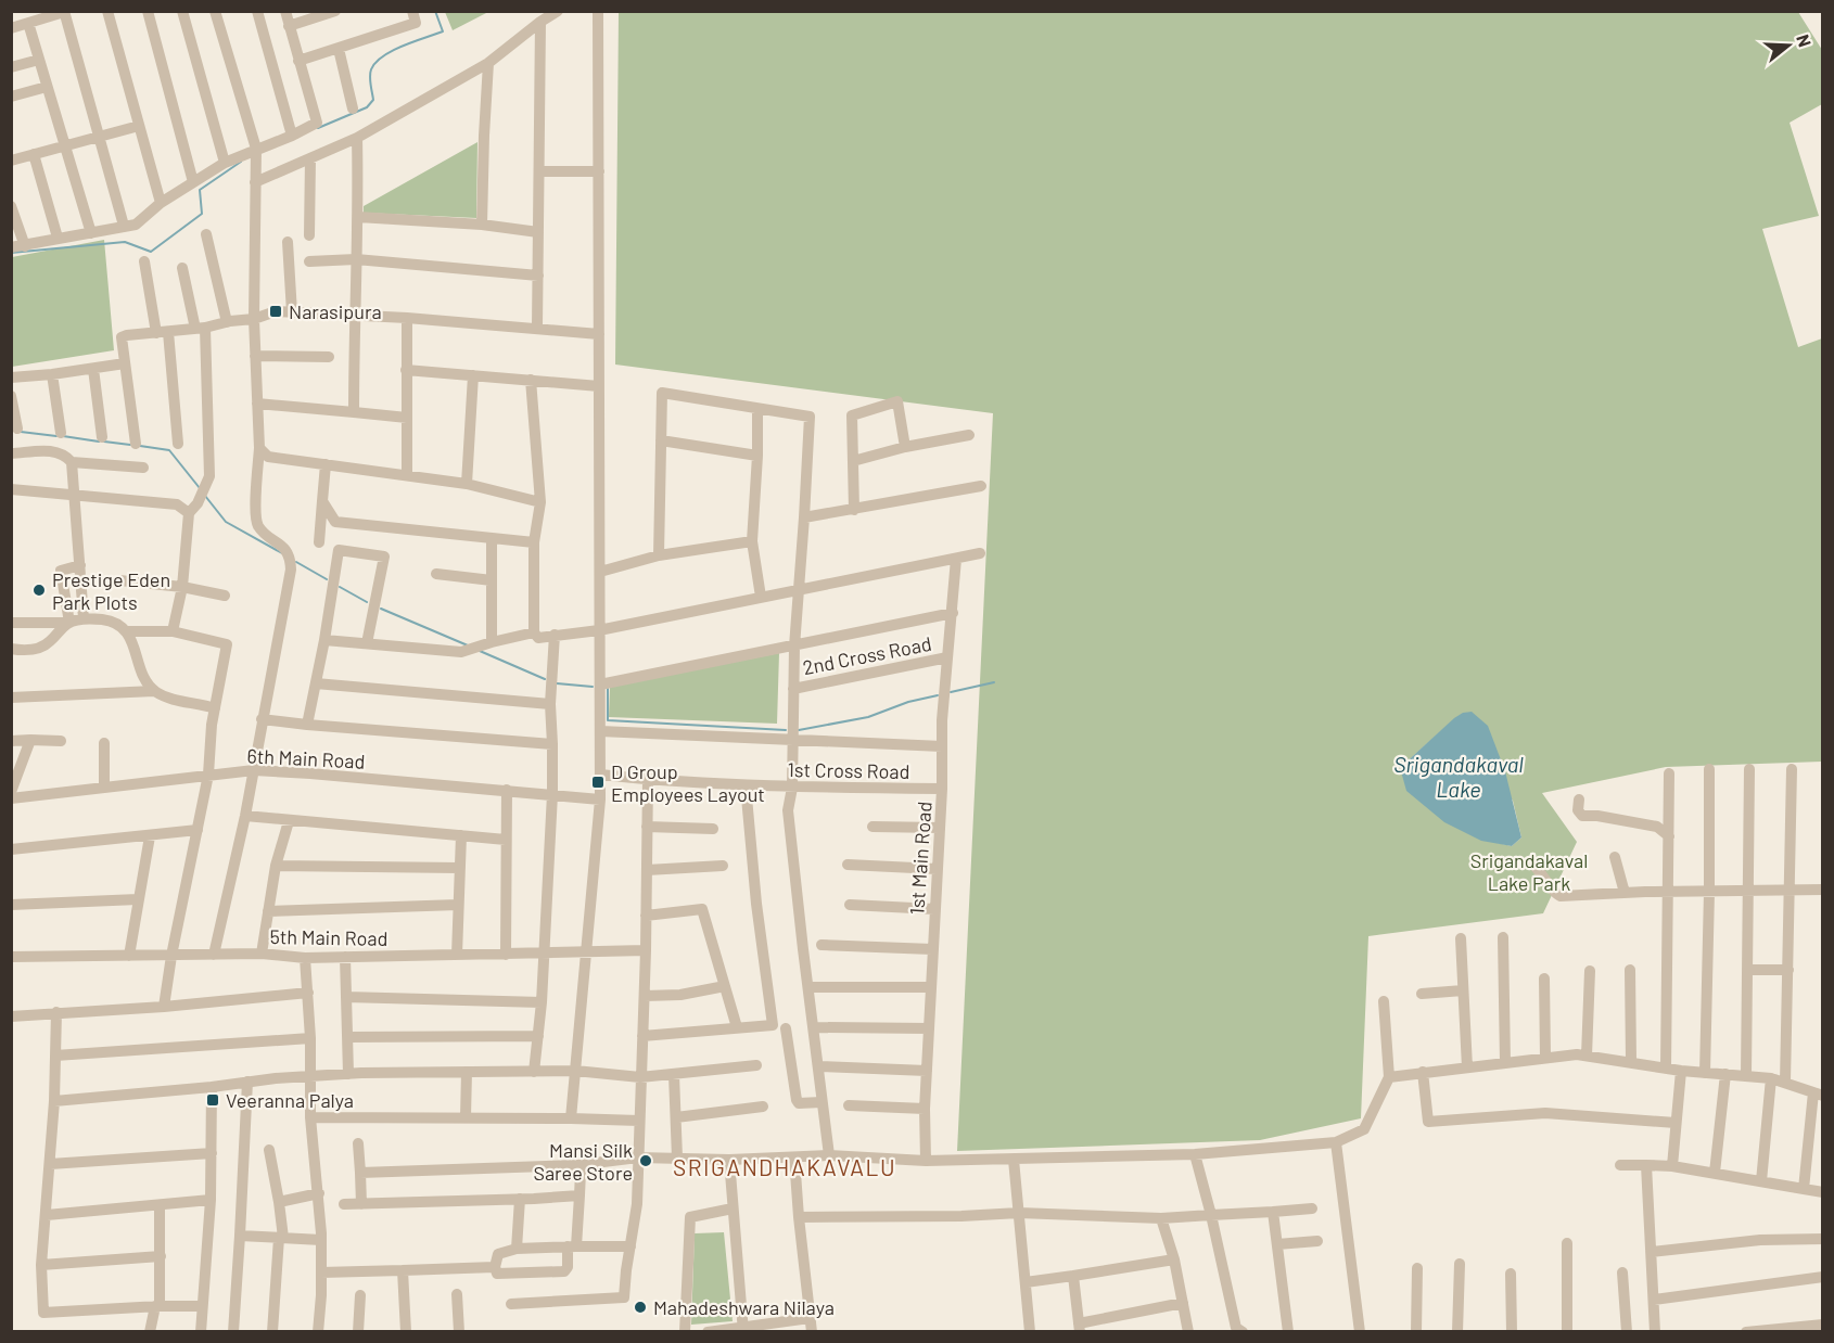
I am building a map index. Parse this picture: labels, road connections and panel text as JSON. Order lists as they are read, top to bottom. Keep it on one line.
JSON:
{"streets":{"street":["2nd Cross Road","6th Main Road","1st Cross Road","1st Main Road","5th Main Road"]},"crossings":[["2nd Cross Road","1st Main Road"],["1st Cross Road","1st Main Road"]],"districts":["SRIGANDHAKAVALU"],"water":["Srigandakaval Lake"],"parks":["Srigandakaval Lake Park"],"places":{"transit":["Narasipura","D Group Employees Layout","Veeranna Palya"],"other":["Prestige Eden Park Plots","Mansi Silk Saree Store","Mahadeshwara Nilaya"]},"north":"right"}
